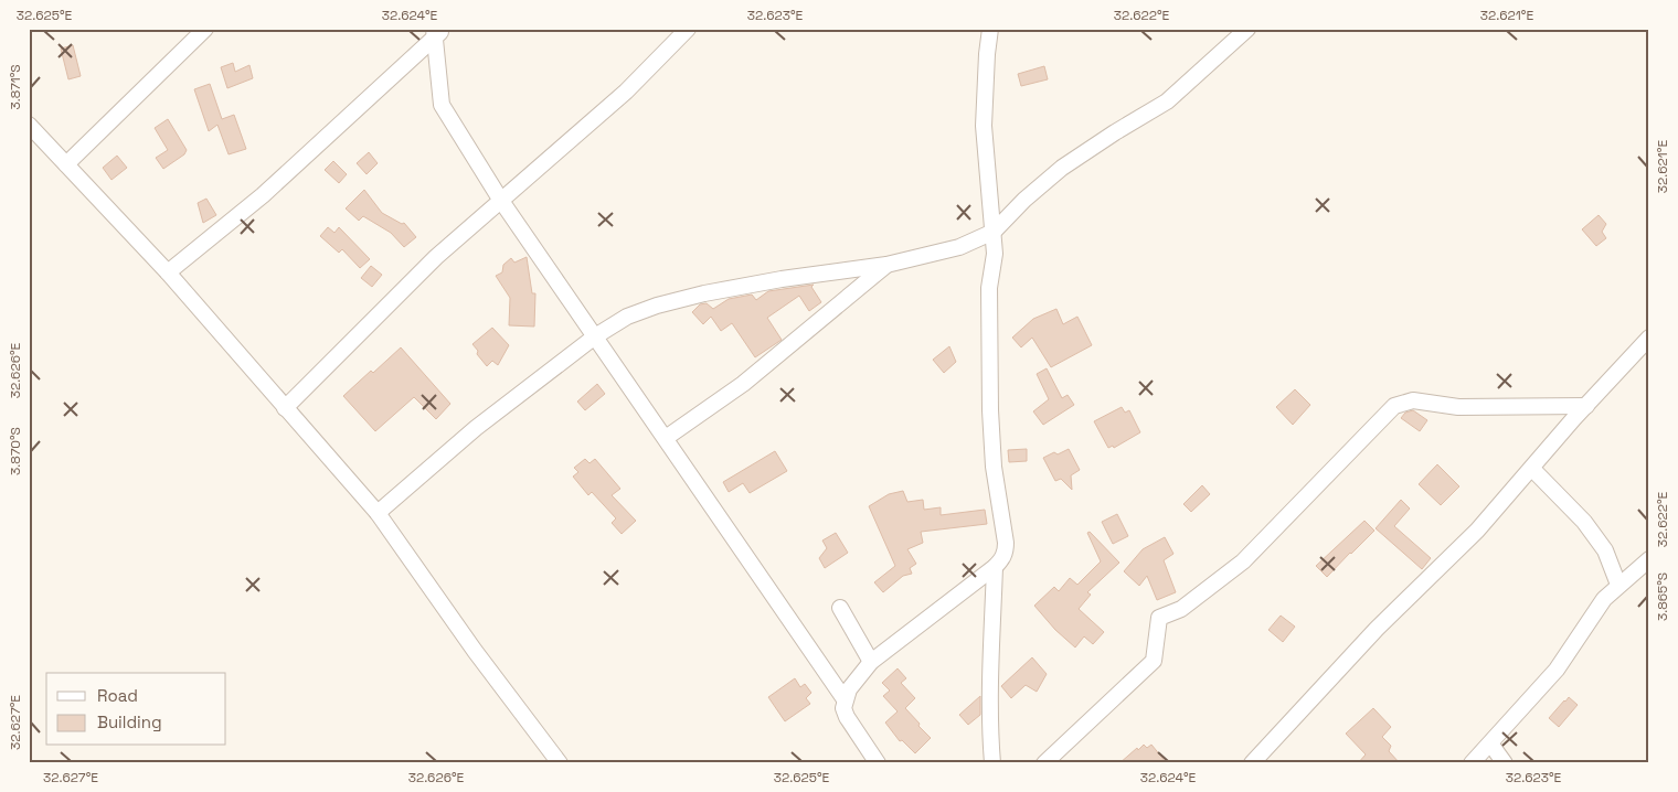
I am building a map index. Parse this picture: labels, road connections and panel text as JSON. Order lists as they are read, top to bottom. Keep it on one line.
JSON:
{"legend":["Road","Building"],"coordinates":["32.625°E","32.624°E","32.623°E","32.622°E","32.621°E","3.871°S","32.626°E","3.870°S","3.865°S","32.627°E"]}
